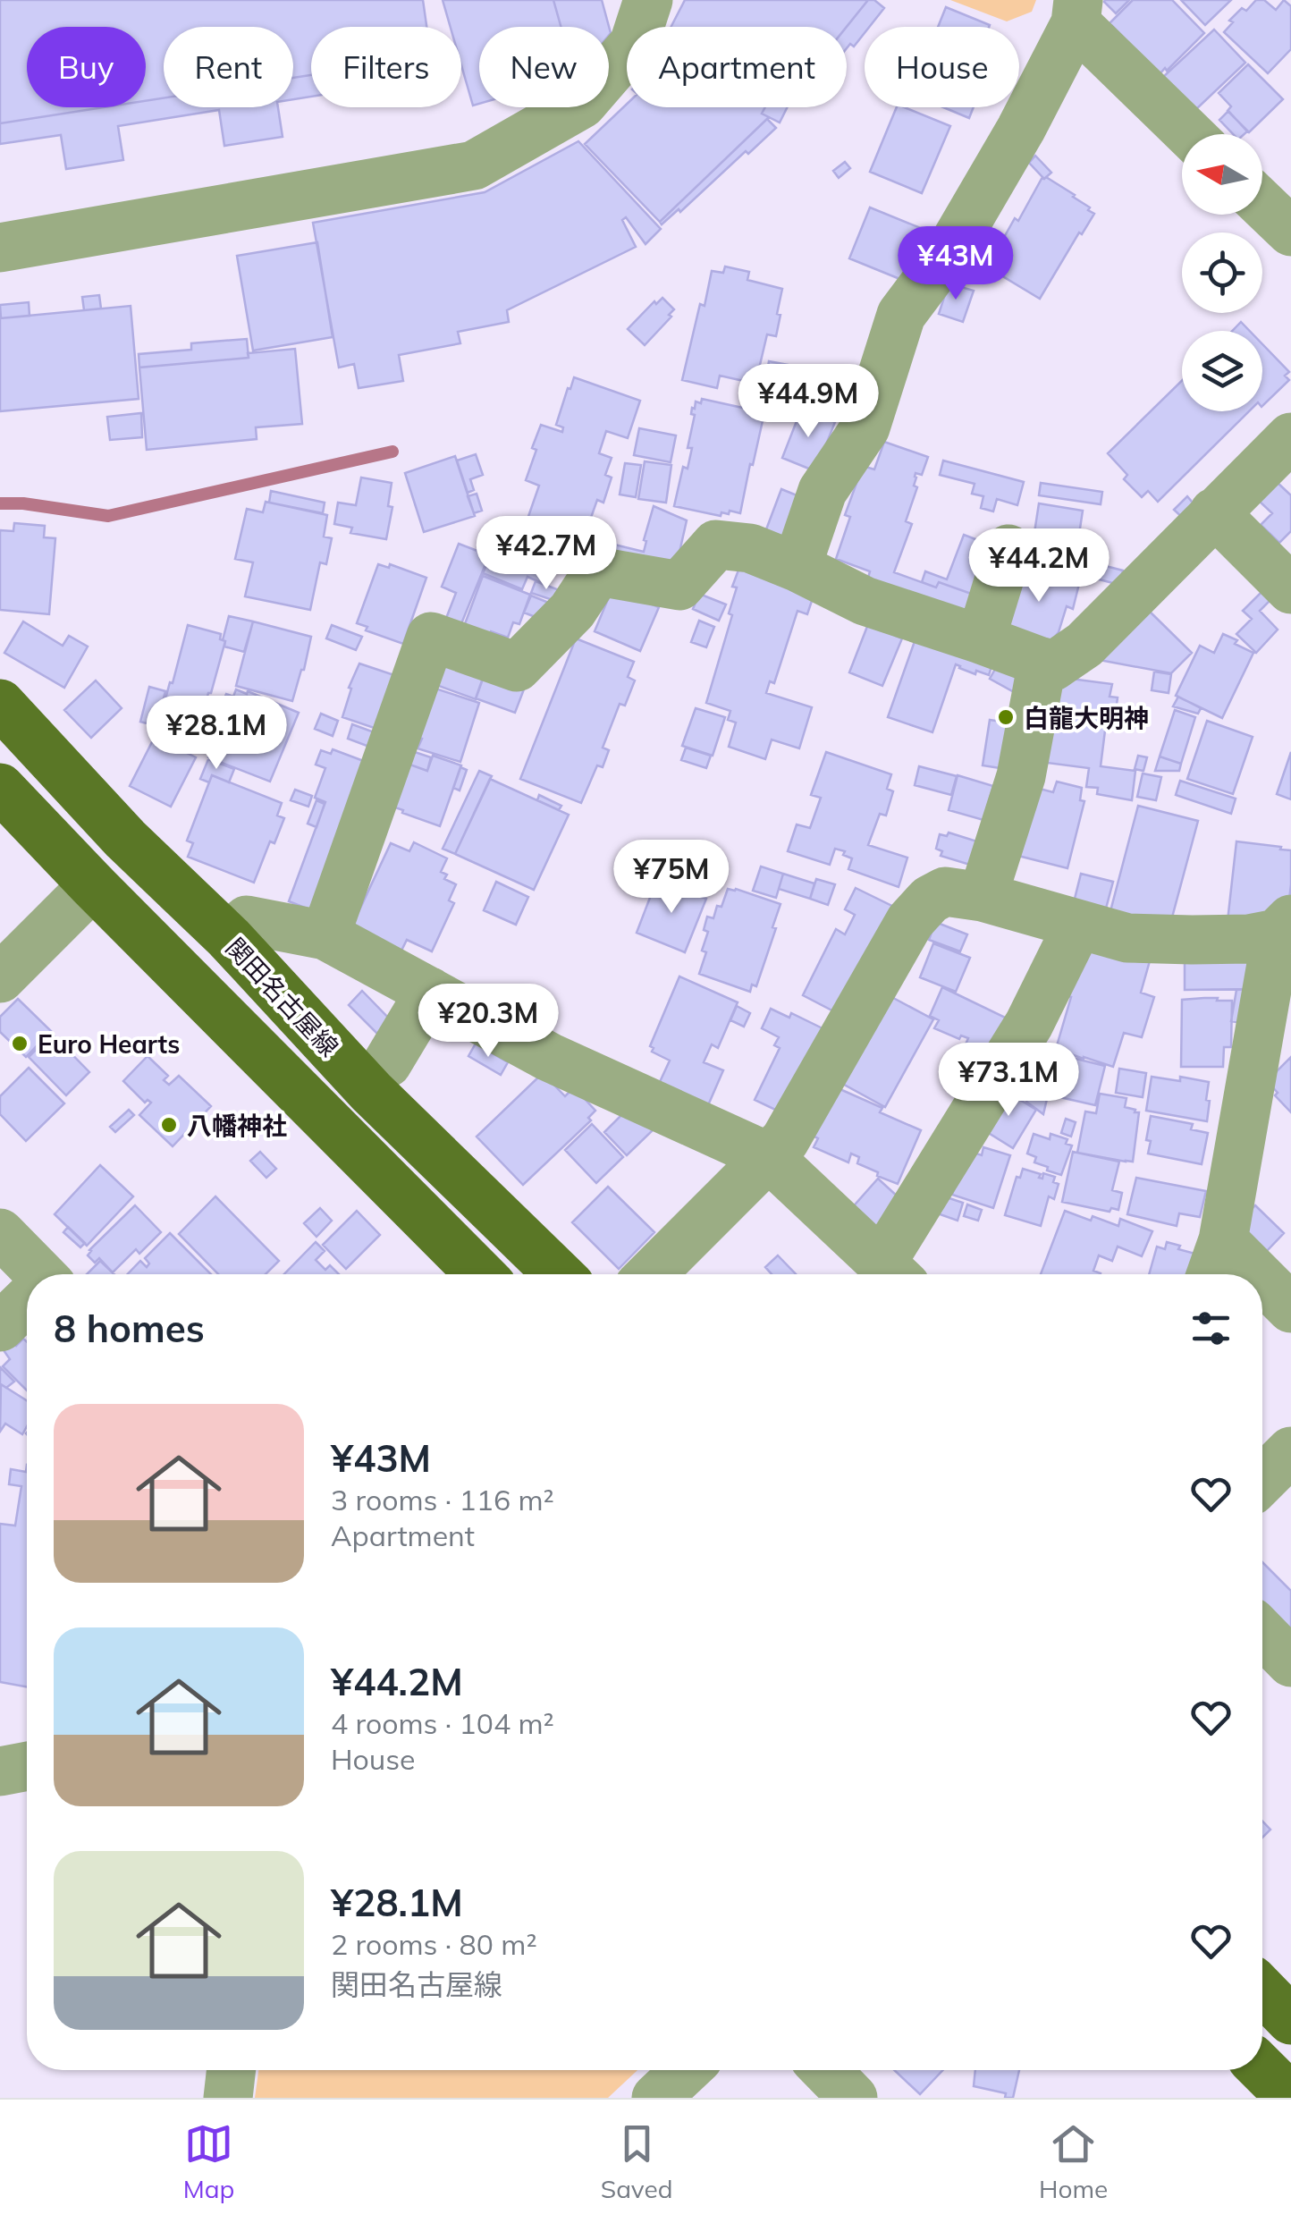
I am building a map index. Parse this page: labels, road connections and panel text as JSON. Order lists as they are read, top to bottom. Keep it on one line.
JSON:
{"streets":{"main road":["関田名古屋線"]},"places":["白龍大明神","Euro Hearts","八幡神社"],"north":"left","page":{"chip":["Buy","Rent","Filters","New","Apartment","House"],"price":["¥43M","¥44.9M","¥42.7M","¥44.2M","¥28.1M","¥75M","¥20.3M","¥73.1M"],"heading":"8 homes","list":[{"name":"¥43M","note":"3 rooms · 116 m² · Apartment"},{"name":"¥44.2M","note":"4 rooms · 104 m² · House"},{"name":"¥28.1M","note":"2 rooms · 80 m² · 関田名古屋線"}],"tabs":["Map","Saved","Home"]}}
